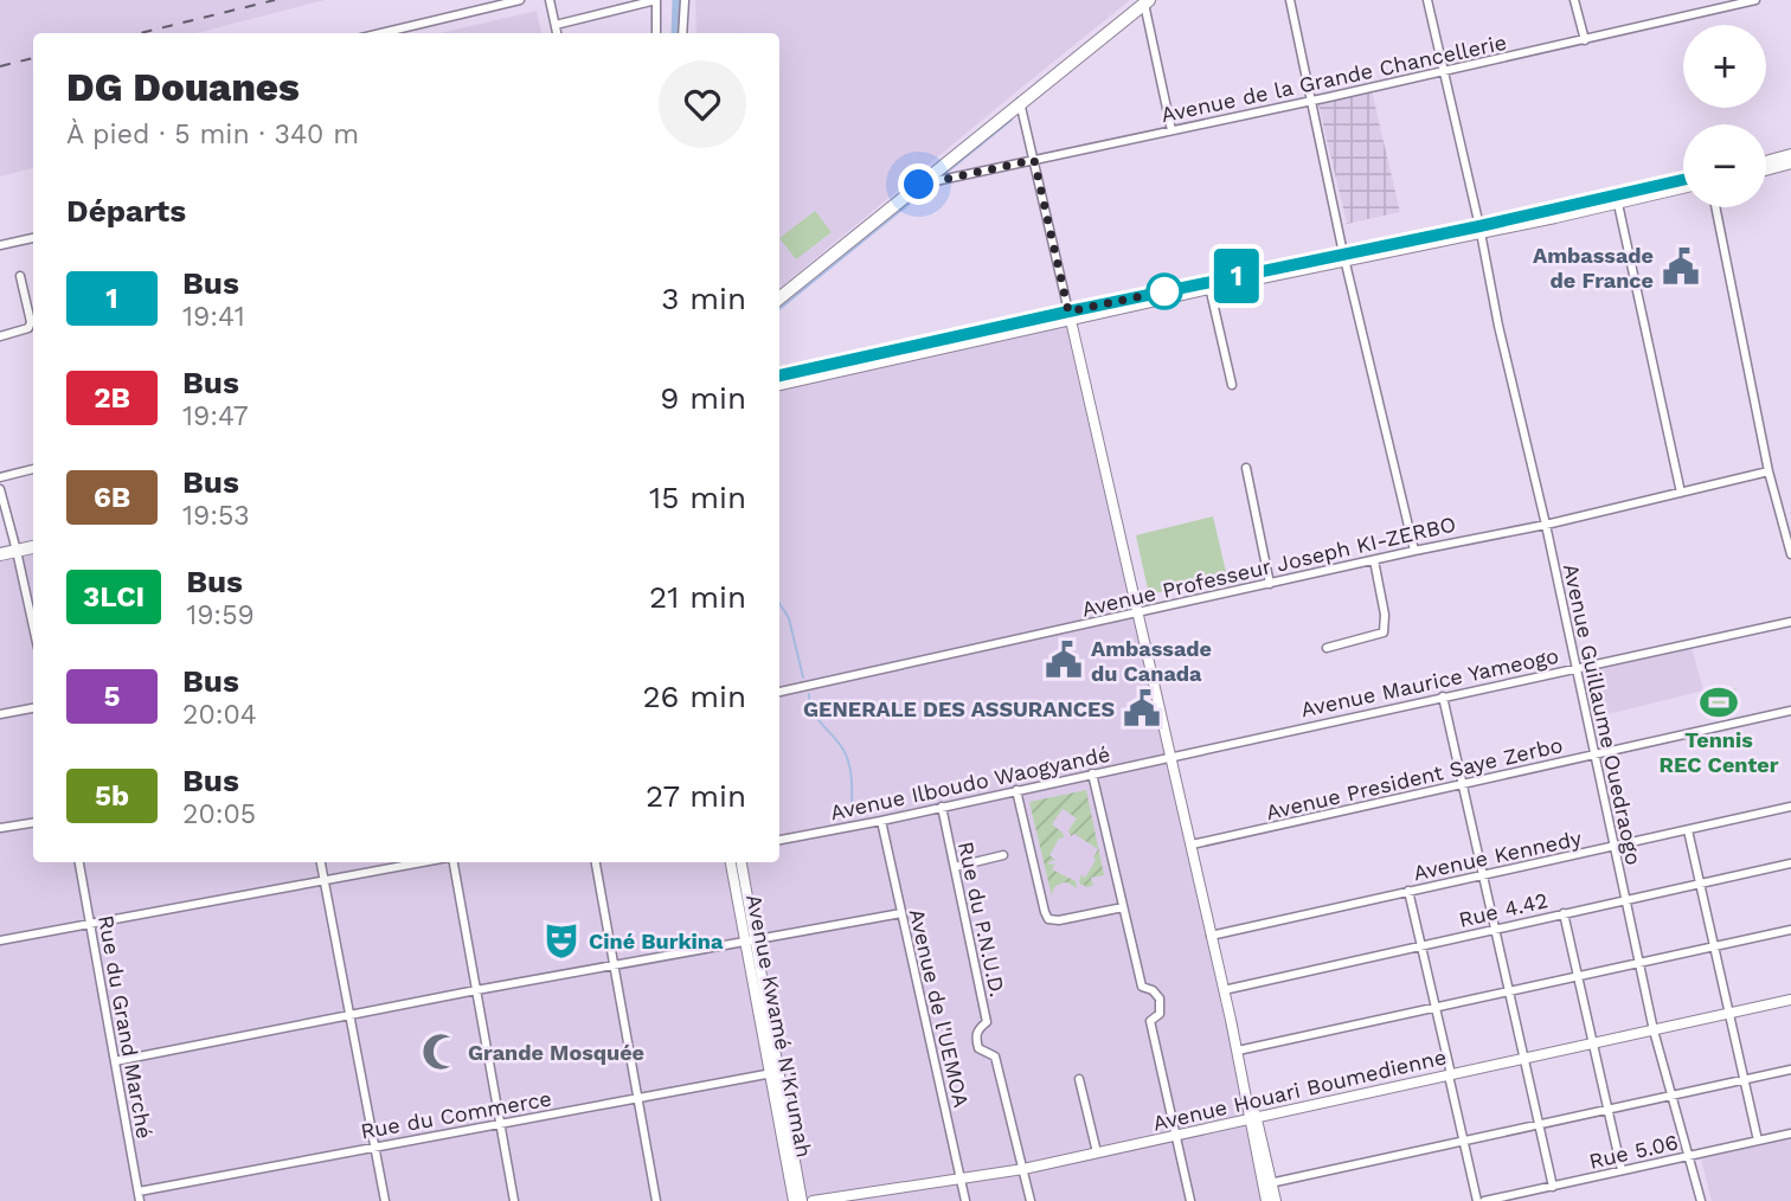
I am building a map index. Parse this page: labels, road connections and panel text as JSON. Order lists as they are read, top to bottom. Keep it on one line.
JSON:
{"streets":{"main road":["Avenue Kwamé N'Krumah","Avenue Houari Boumedienne"],"street":["Avenue de la Grande Chancellerie","Avenue Professeur Joseph KI-ZERBO","Avenue Maurice Yameogo","Avenue Guillaume Ouedraogo","Avenue President Saye Zerbo","Avenue Ilboudo Waogyandé","Avenue Kennedy","Rue 4.42","Rue du P.N.U.D.","Avenue de l'UEMOA","Rue du Grand Marché","Rue du Commerce","Rue 5.06"]},"crossings":[["Avenue de la Grande Chancellerie","Avenue Guillaume Ouedraogo"],["Avenue Professeur Joseph KI-ZERBO","Avenue Guillaume Ouedraogo"],["Avenue Maurice Yameogo","Avenue Guillaume Ouedraogo"],["Avenue Maurice Yameogo","Avenue Ilboudo Waogyandé"],["Avenue Guillaume Ouedraogo","Avenue President Saye Zerbo"],["Avenue Guillaume Ouedraogo","Avenue Kennedy"],["Avenue Guillaume Ouedraogo","Rue 4.42"],["Avenue Guillaume Ouedraogo","Avenue Houari Boumedienne"],["Avenue Guillaume Ouedraogo","Rue 5.06"],["Avenue Ilboudo Waogyandé","Rue du P.N.U.D."],["Avenue Ilboudo Waogyandé","Avenue de l'UEMOA"],["Rue du P.N.U.D.","Avenue Houari Boumedienne"],["Avenue de l'UEMOA","Avenue Houari Boumedienne"],["Avenue Kwamé N'Krumah","Rue du Commerce"],["Rue du Grand Marché","Rue du Commerce"]],"places":{"public building":["Ambassade de France","Ambassade du Canada","GENERALE DES ASSURANCES"],"sports":["Tennis REC Center"],"theatre":["Ciné Burkina"],"mosque":["Grande Mosquée"]},"lines":["bus line 1"],"page":{"on_map":"1","map_buttons":["+","−"],"heading":[["DG Douanes","À pied · 5 min · 340 m"],"Départs"],"list":[{"mark":"1","name":"Bus","note":"19:41","value":"3 min"},{"mark":"2B","name":"Bus","note":"19:47","value":"9 min"},{"mark":"6B","name":"Bus","note":"19:53","value":"15 min"},{"mark":"3LCI","name":"Bus","note":"19:59","value":"21 min"},{"mark":"5","name":"Bus","note":"20:04","value":"26 min"},{"mark":"5b","name":"Bus","note":"20:05","value":"27 min"}]}}
